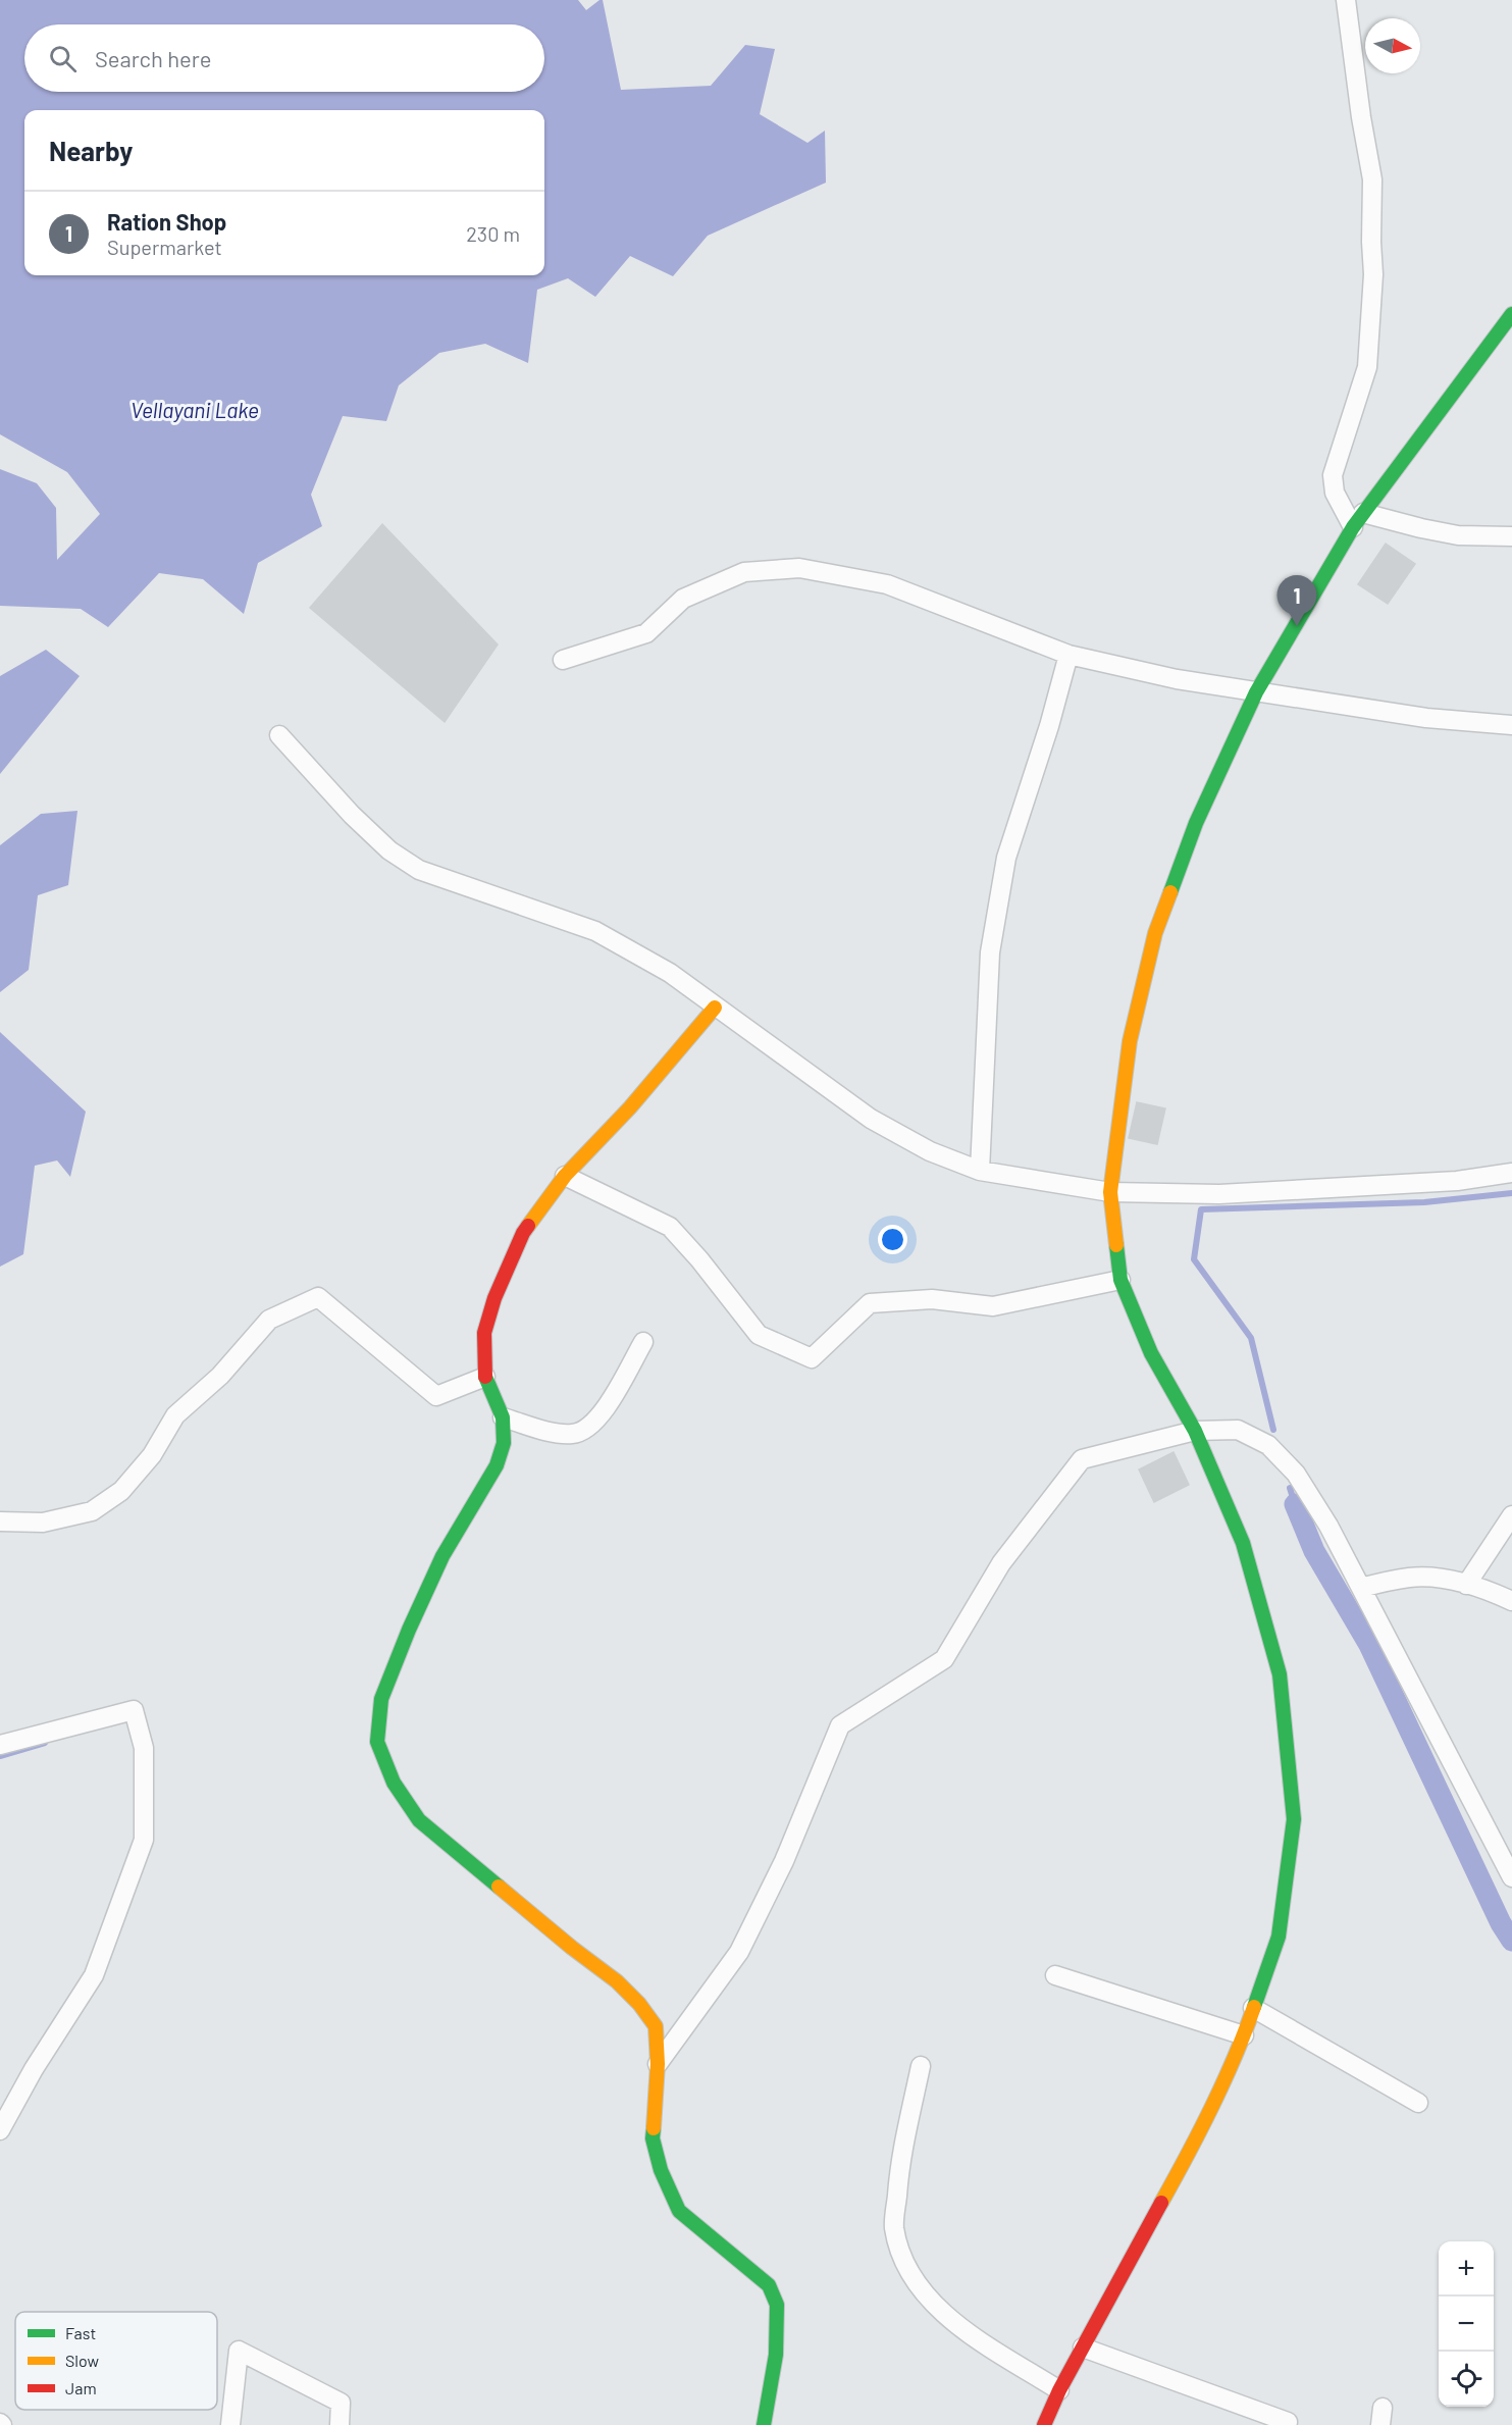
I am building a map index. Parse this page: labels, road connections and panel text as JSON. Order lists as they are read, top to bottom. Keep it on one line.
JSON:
{"water":["Vellayani Lake"],"legend":["Fast","Slow","Jam"],"north":"right","page":{"search":"Search here","heading":"Nearby","list":[{"mark":"1","name":"Ration Shop","note":"Supermarket","value":"230 m"}],"pins":"1","map_buttons":["+","−"]}}
